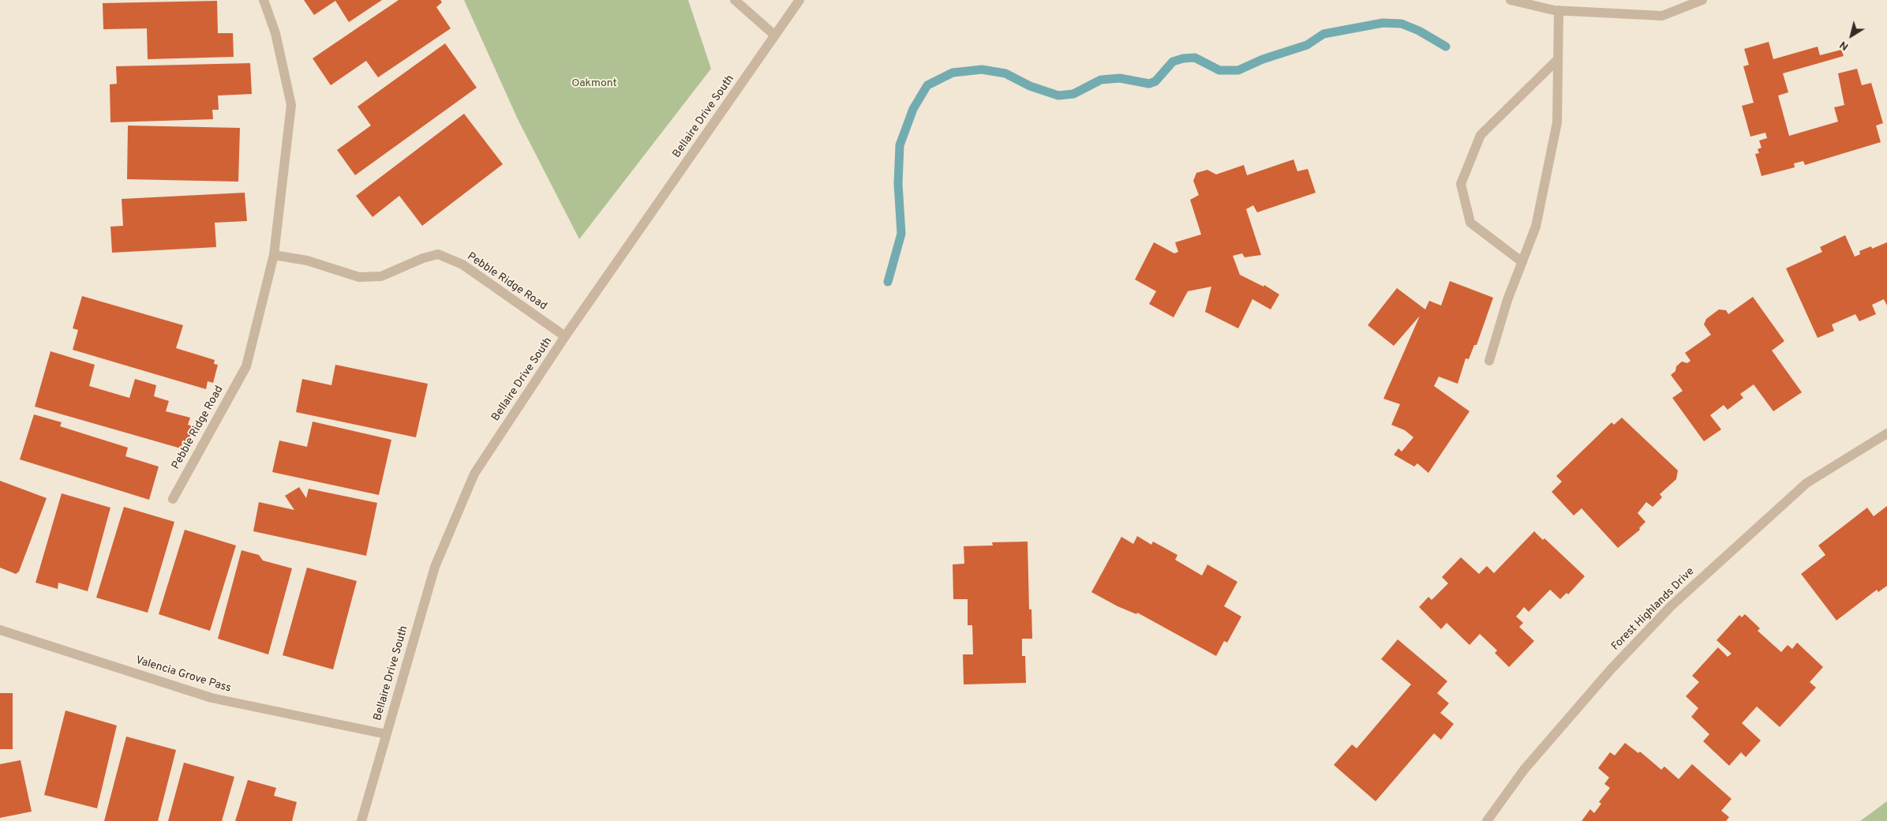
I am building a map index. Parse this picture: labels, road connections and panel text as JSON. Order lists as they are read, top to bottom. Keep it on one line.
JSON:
{"streets":{"street":["Bellaire Drive South","Pebble Ridge Road","Forest Highlands Drive","Valencia Grove Pass"]},"crossings":[["Bellaire Drive South","Pebble Ridge Road"],["Bellaire Drive South","Valencia Grove Pass"]],"parks":["Oakmont"],"north":"bottom left"}
